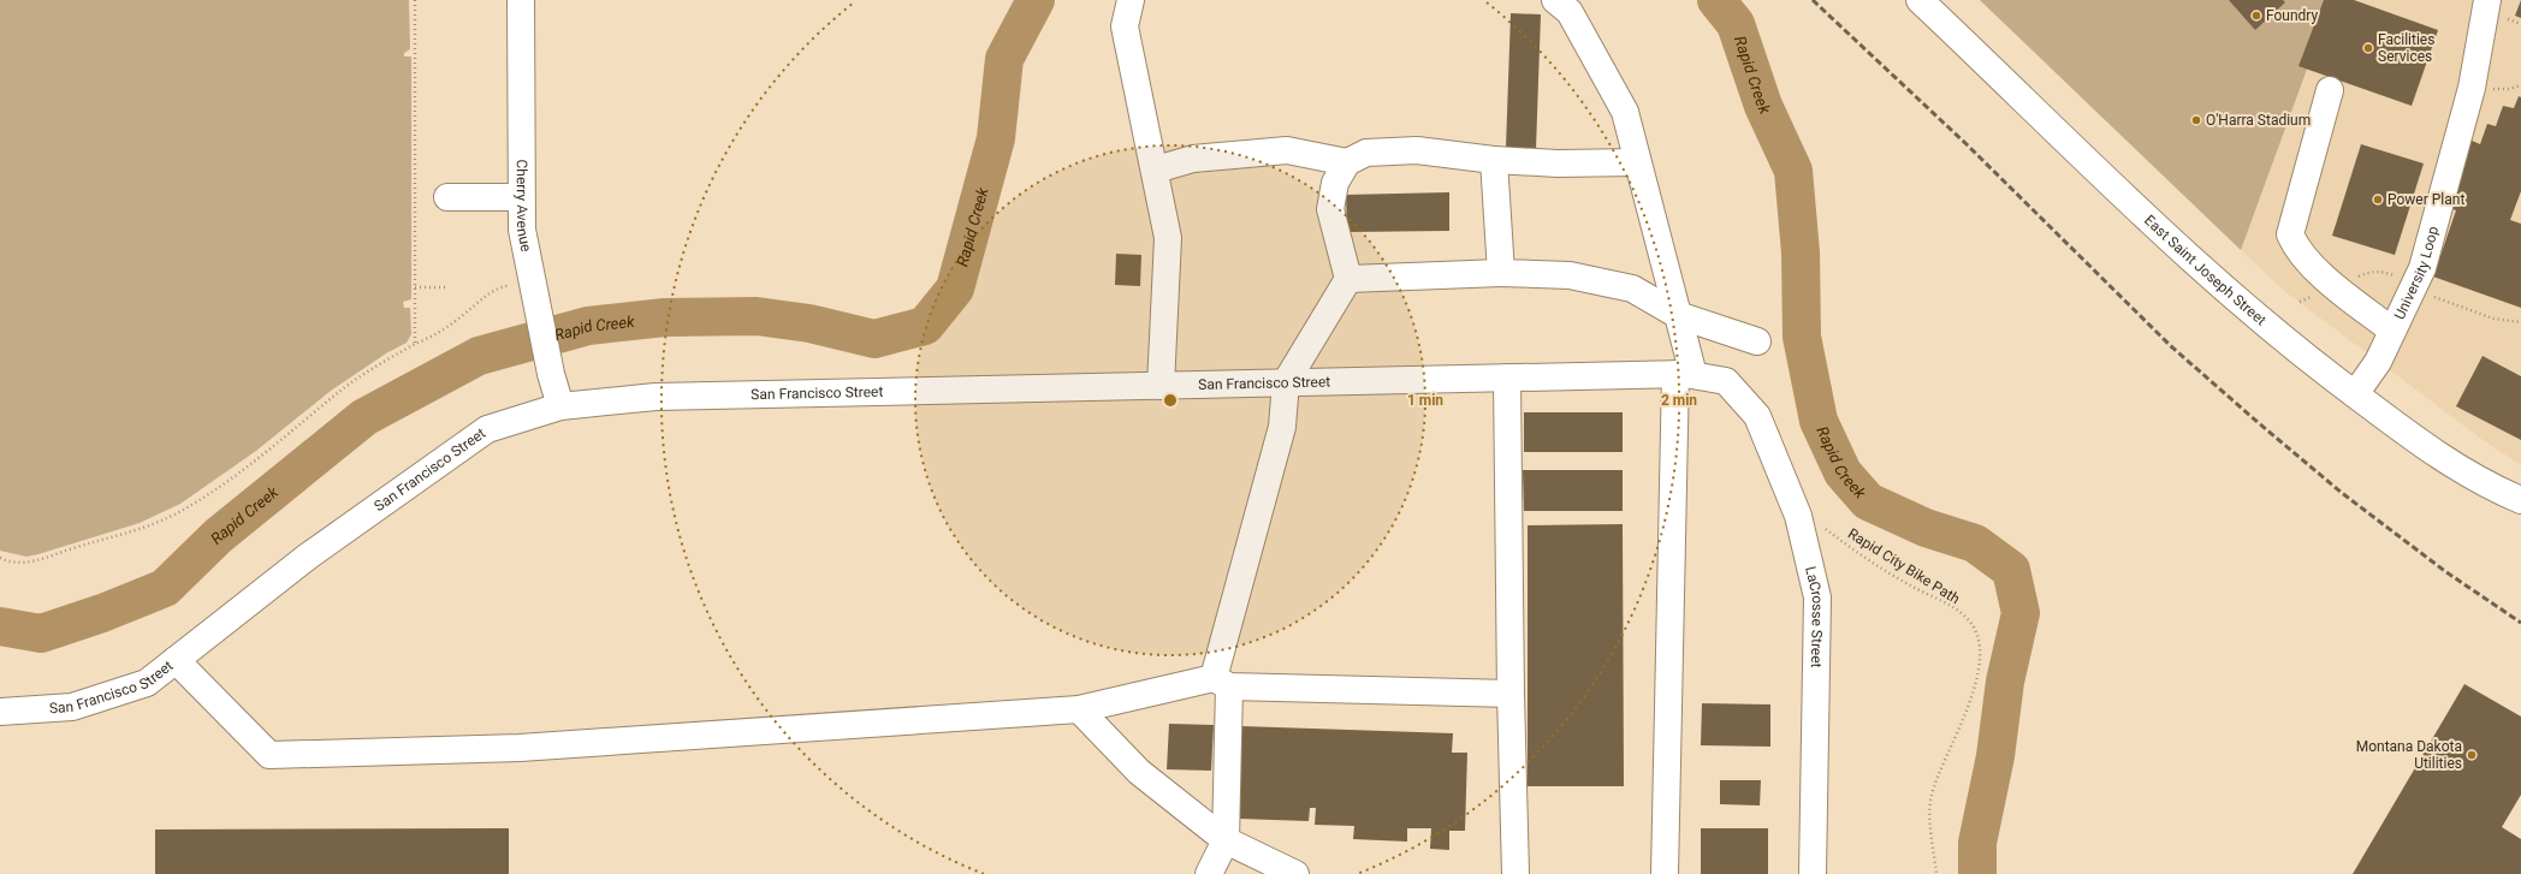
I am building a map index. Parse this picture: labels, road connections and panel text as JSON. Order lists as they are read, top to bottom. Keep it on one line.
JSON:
{"streets":{"street":["Cherry Avenue","East Saint Joseph Street","University Loop","San Francisco Street","LaCrosse Street"],"path":["Rapid City Bike Path"]},"crossings":[["Cherry Avenue","San Francisco Street"],["East Saint Joseph Street","University Loop"],["San Francisco Street","LaCrosse Street"],["Rapid City Bike Path","LaCrosse Street"]],"water":["Rapid Creek"],"places":["Foundry","Facilities Services","O'Harra Stadium","Power Plant","Montana Dakota Utilities"],"rings":["1 min","2 min"]}
